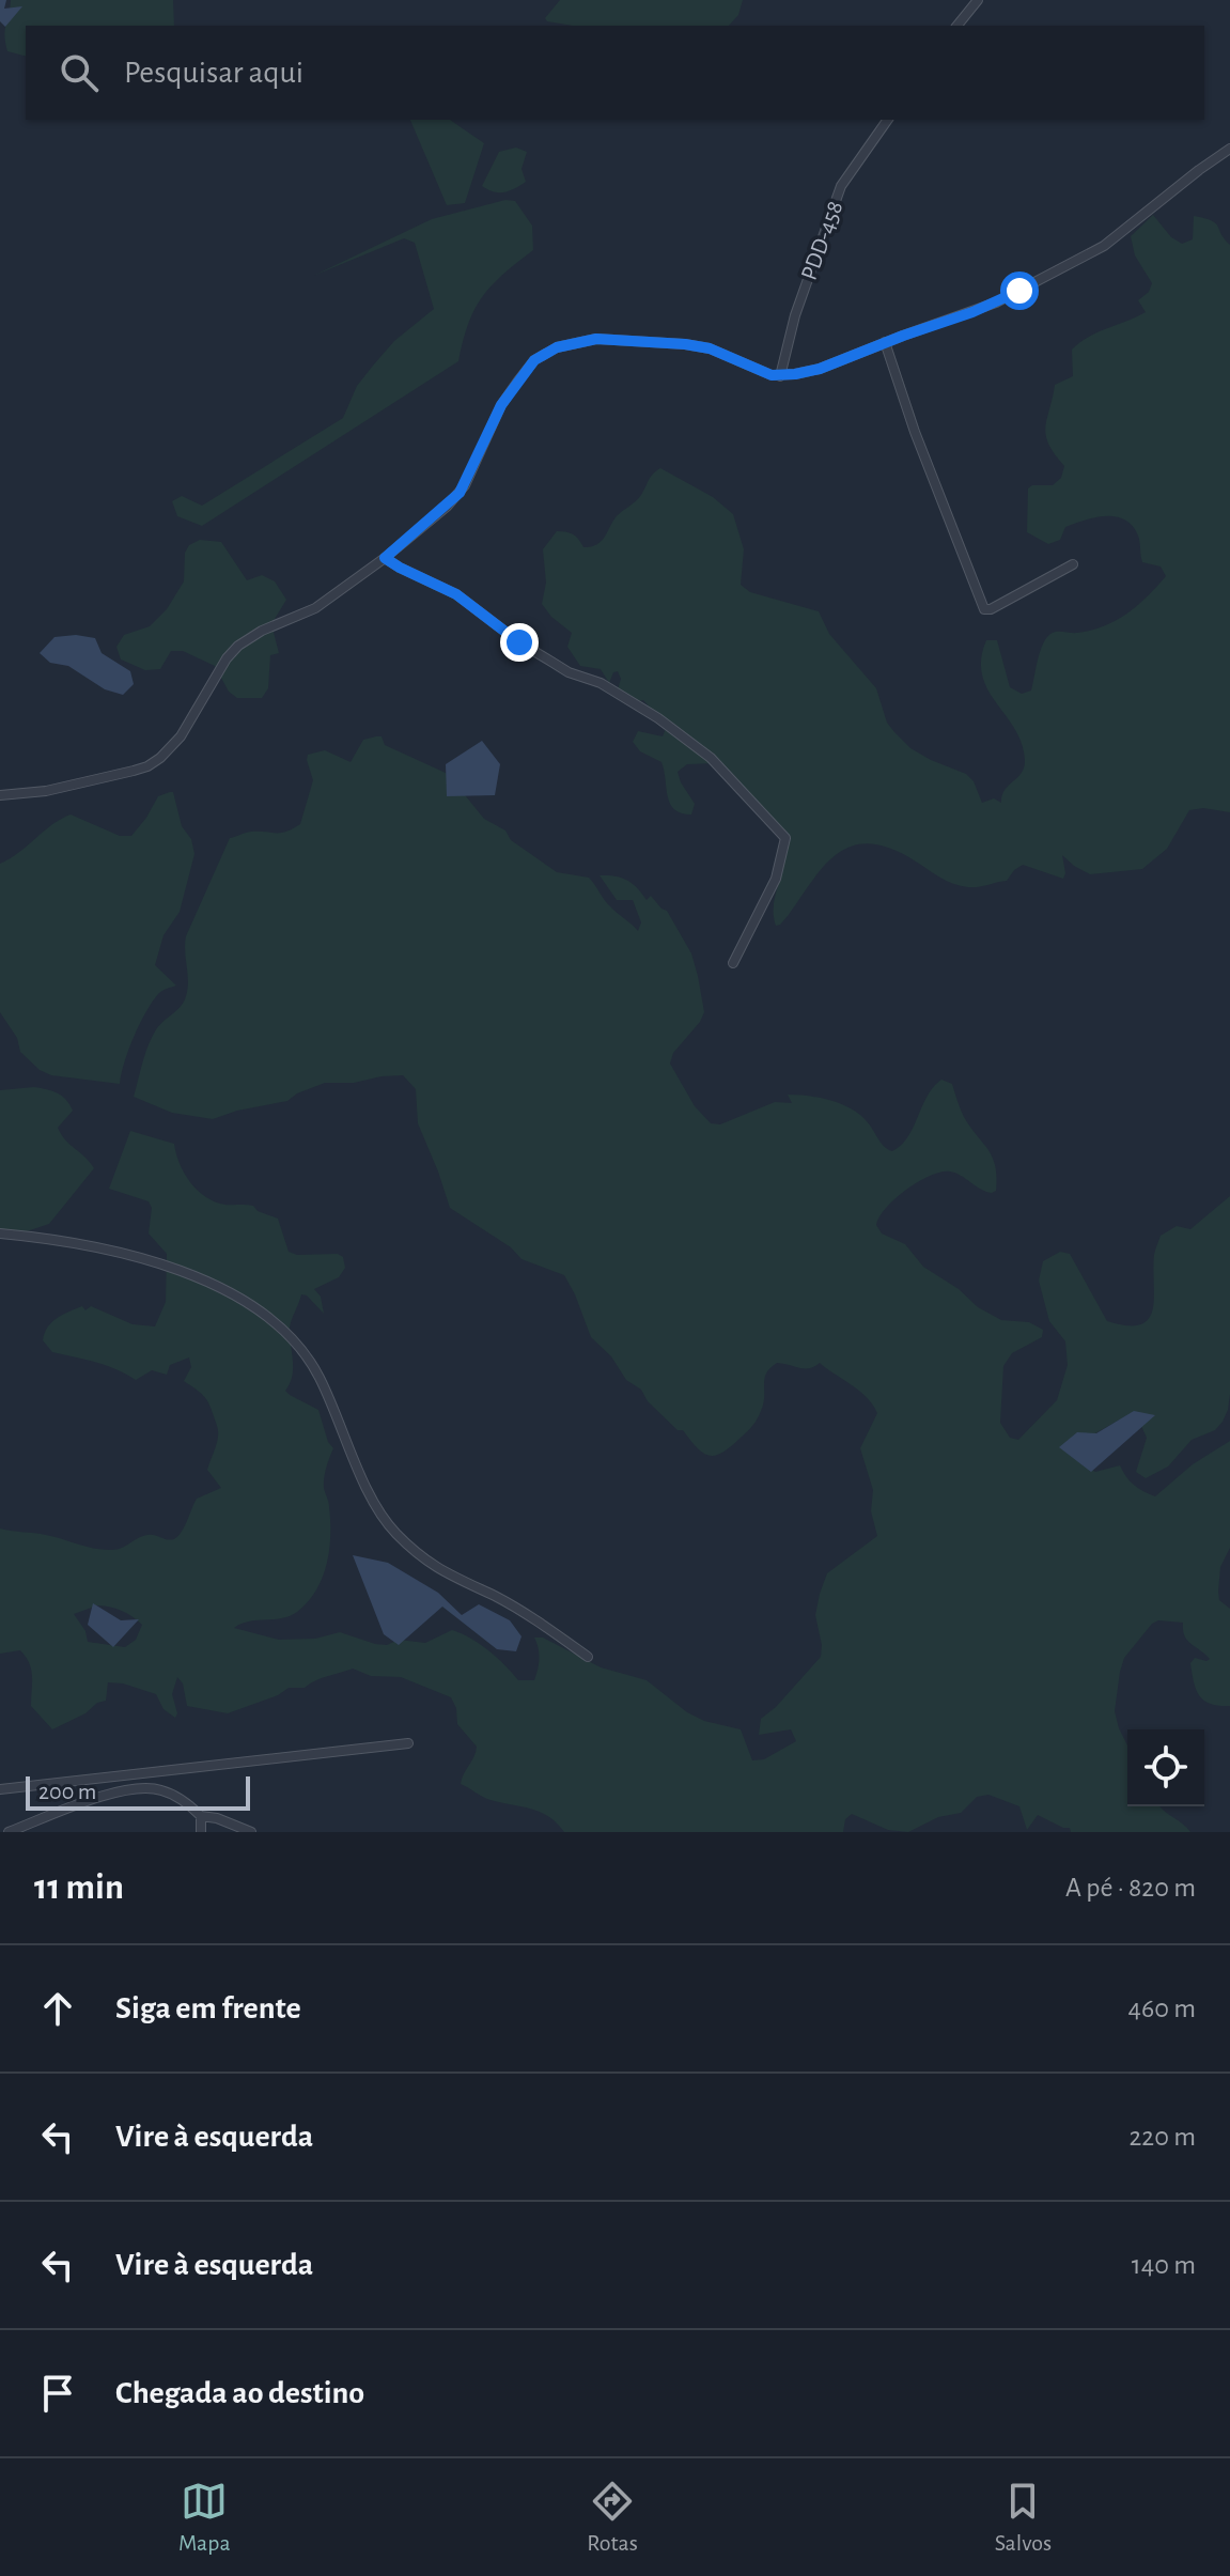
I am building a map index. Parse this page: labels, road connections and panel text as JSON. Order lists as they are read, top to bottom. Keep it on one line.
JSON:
{"streets":{"street":["PDD-458"]},"scale_bar":"200 m","page":{"search":"Pesquisar aqui","scale":"200 m","heading":["11 min","A pé · 820 m"],"list":[["Siga em frente","460 m"],["Vire à esquerda","220 m"],["Vire à esquerda","140 m"],"Chegada ao destino"],"nav":["Mapa","Rotas","Salvos"]}}
